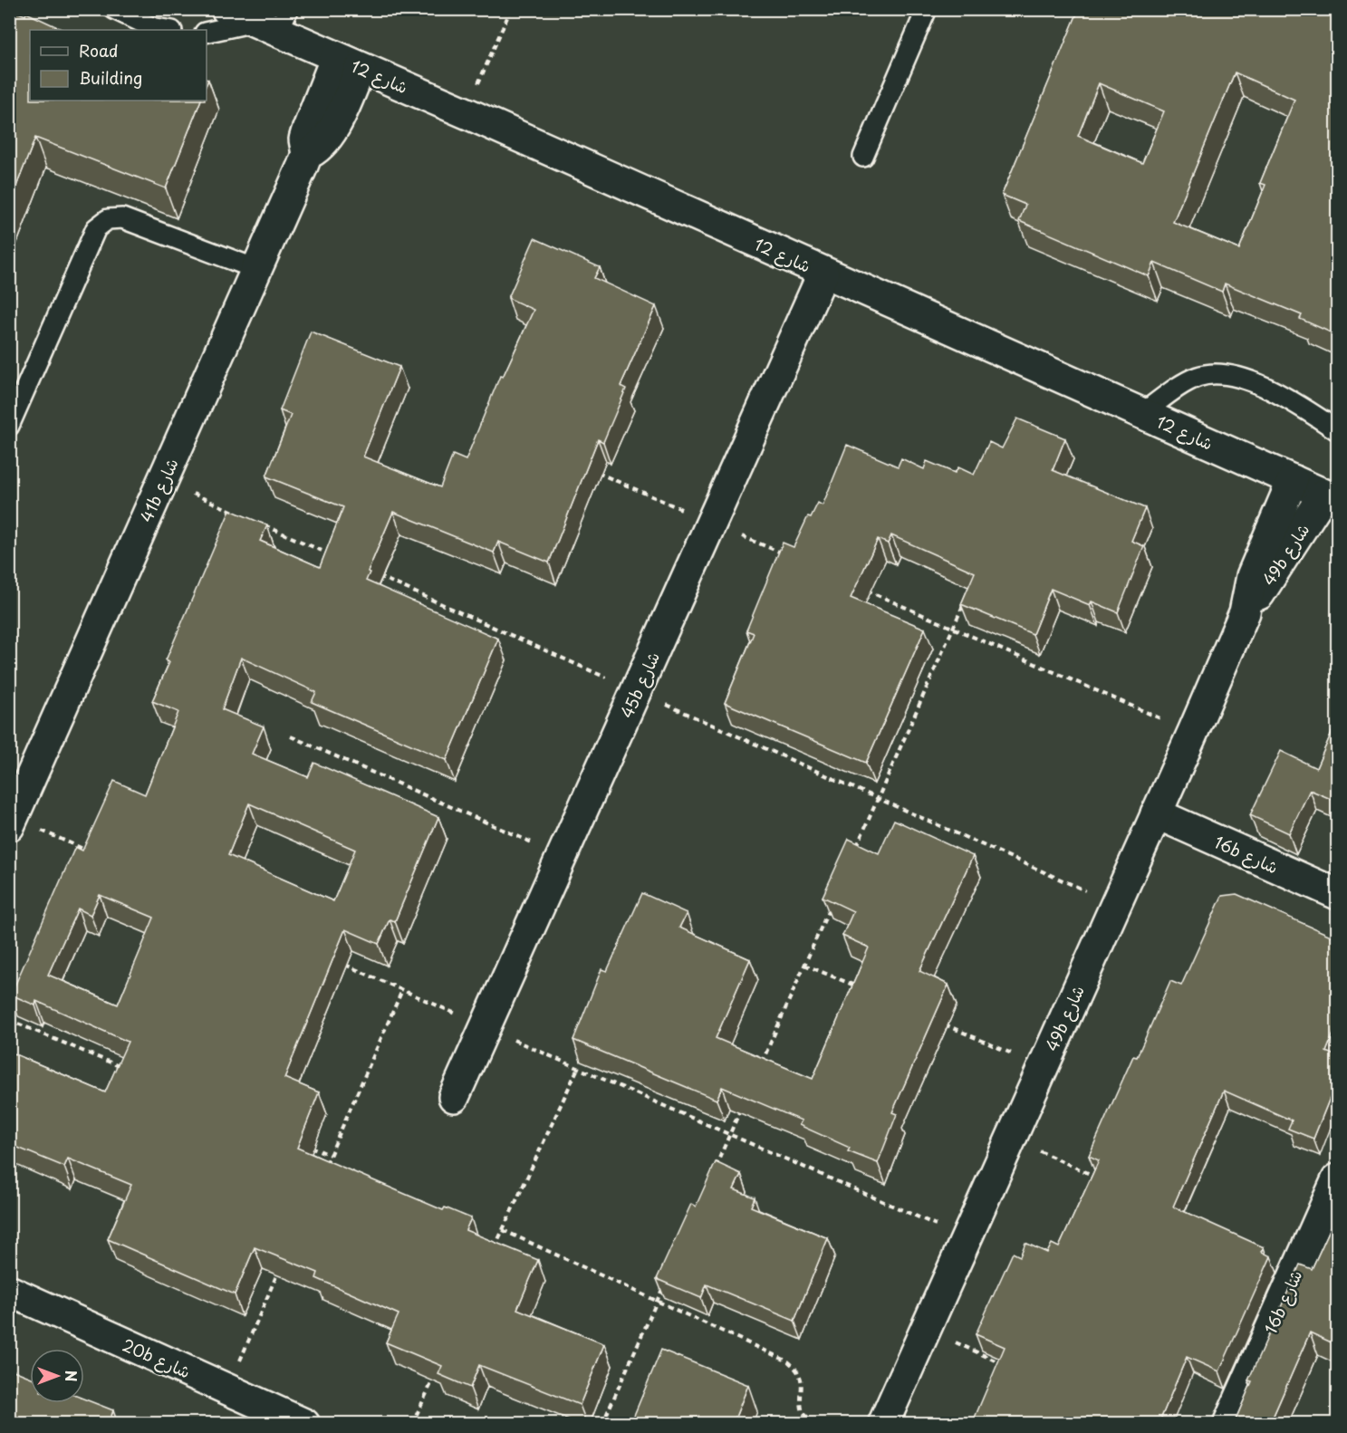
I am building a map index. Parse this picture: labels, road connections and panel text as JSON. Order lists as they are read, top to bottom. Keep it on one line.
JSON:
{"streets":{"street":["شارع 12","41b شارع","49b شارع","45b شارع","16b شارع","20b شارع"]},"crossings":[["شارع 12","41b شارع"],["شارع 12","49b شارع"],["شارع 12","45b شارع"],["49b شارع","16b شارع"]],"legend":["Road","Building"],"north":"right"}
